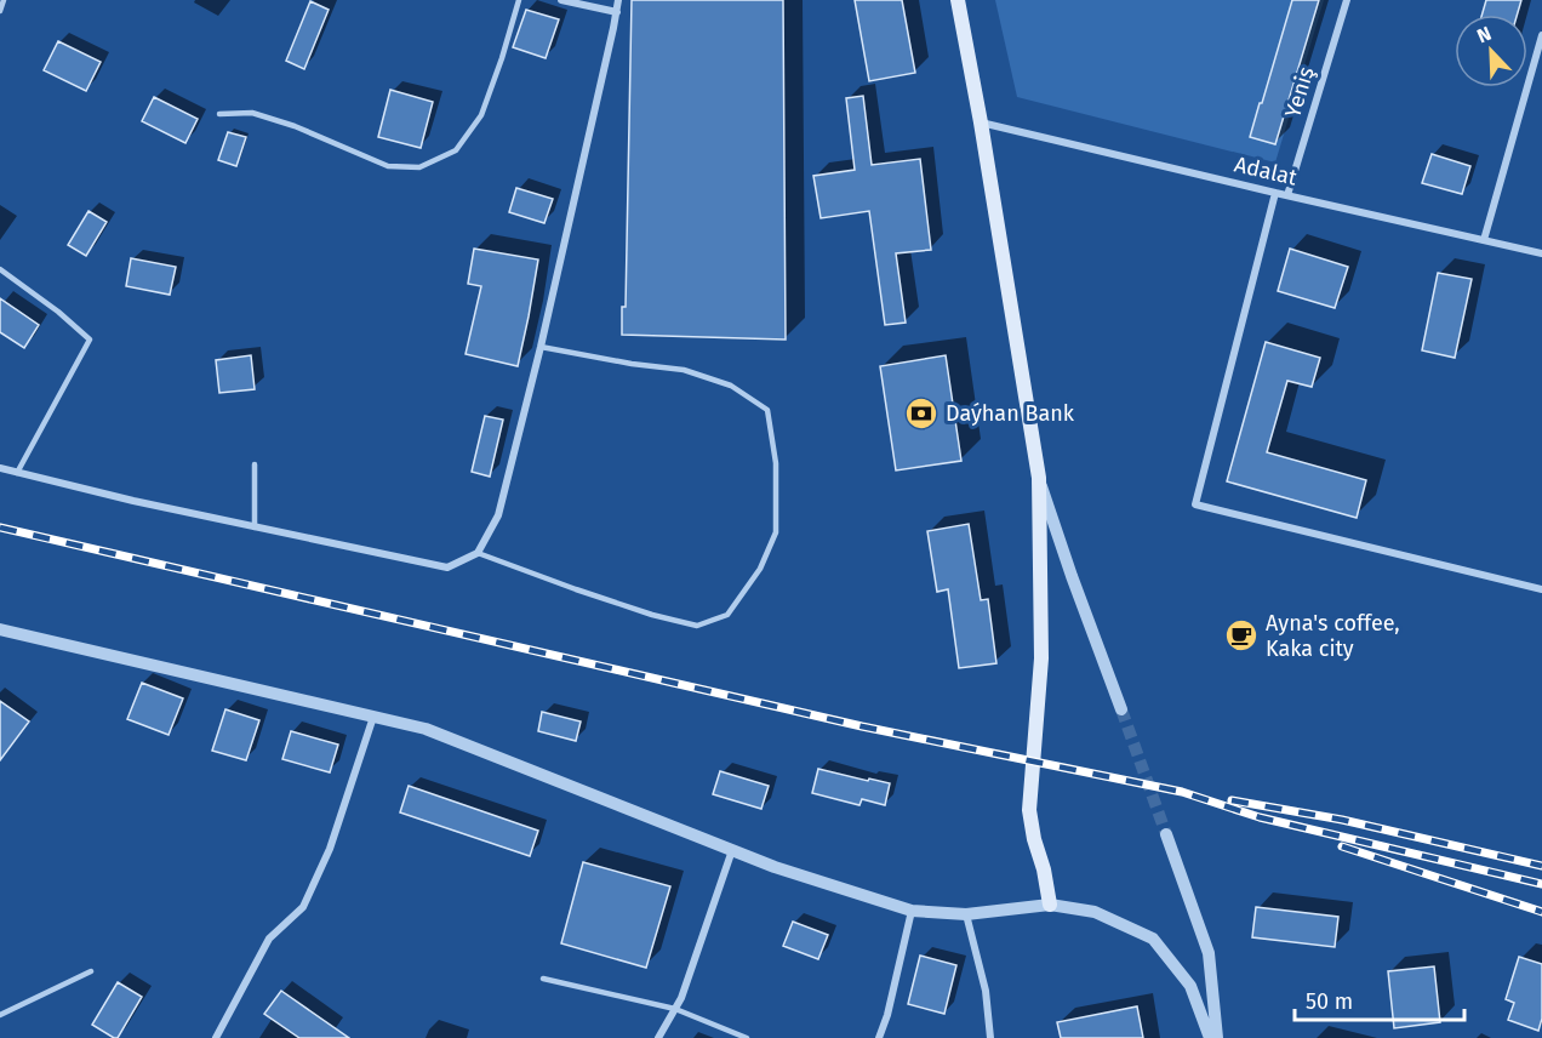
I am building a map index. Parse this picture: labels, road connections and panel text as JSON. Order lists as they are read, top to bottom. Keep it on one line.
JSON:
{"streets":{"street":["Yeniş","Adalat"]},"crossings":[["Yeniş","Adalat"]],"places":{"bank":["Daýhan Bank"],"cafe":["Ayna's coffee, Kaka city"]},"scale_bar":"50 m","north":"top left"}
